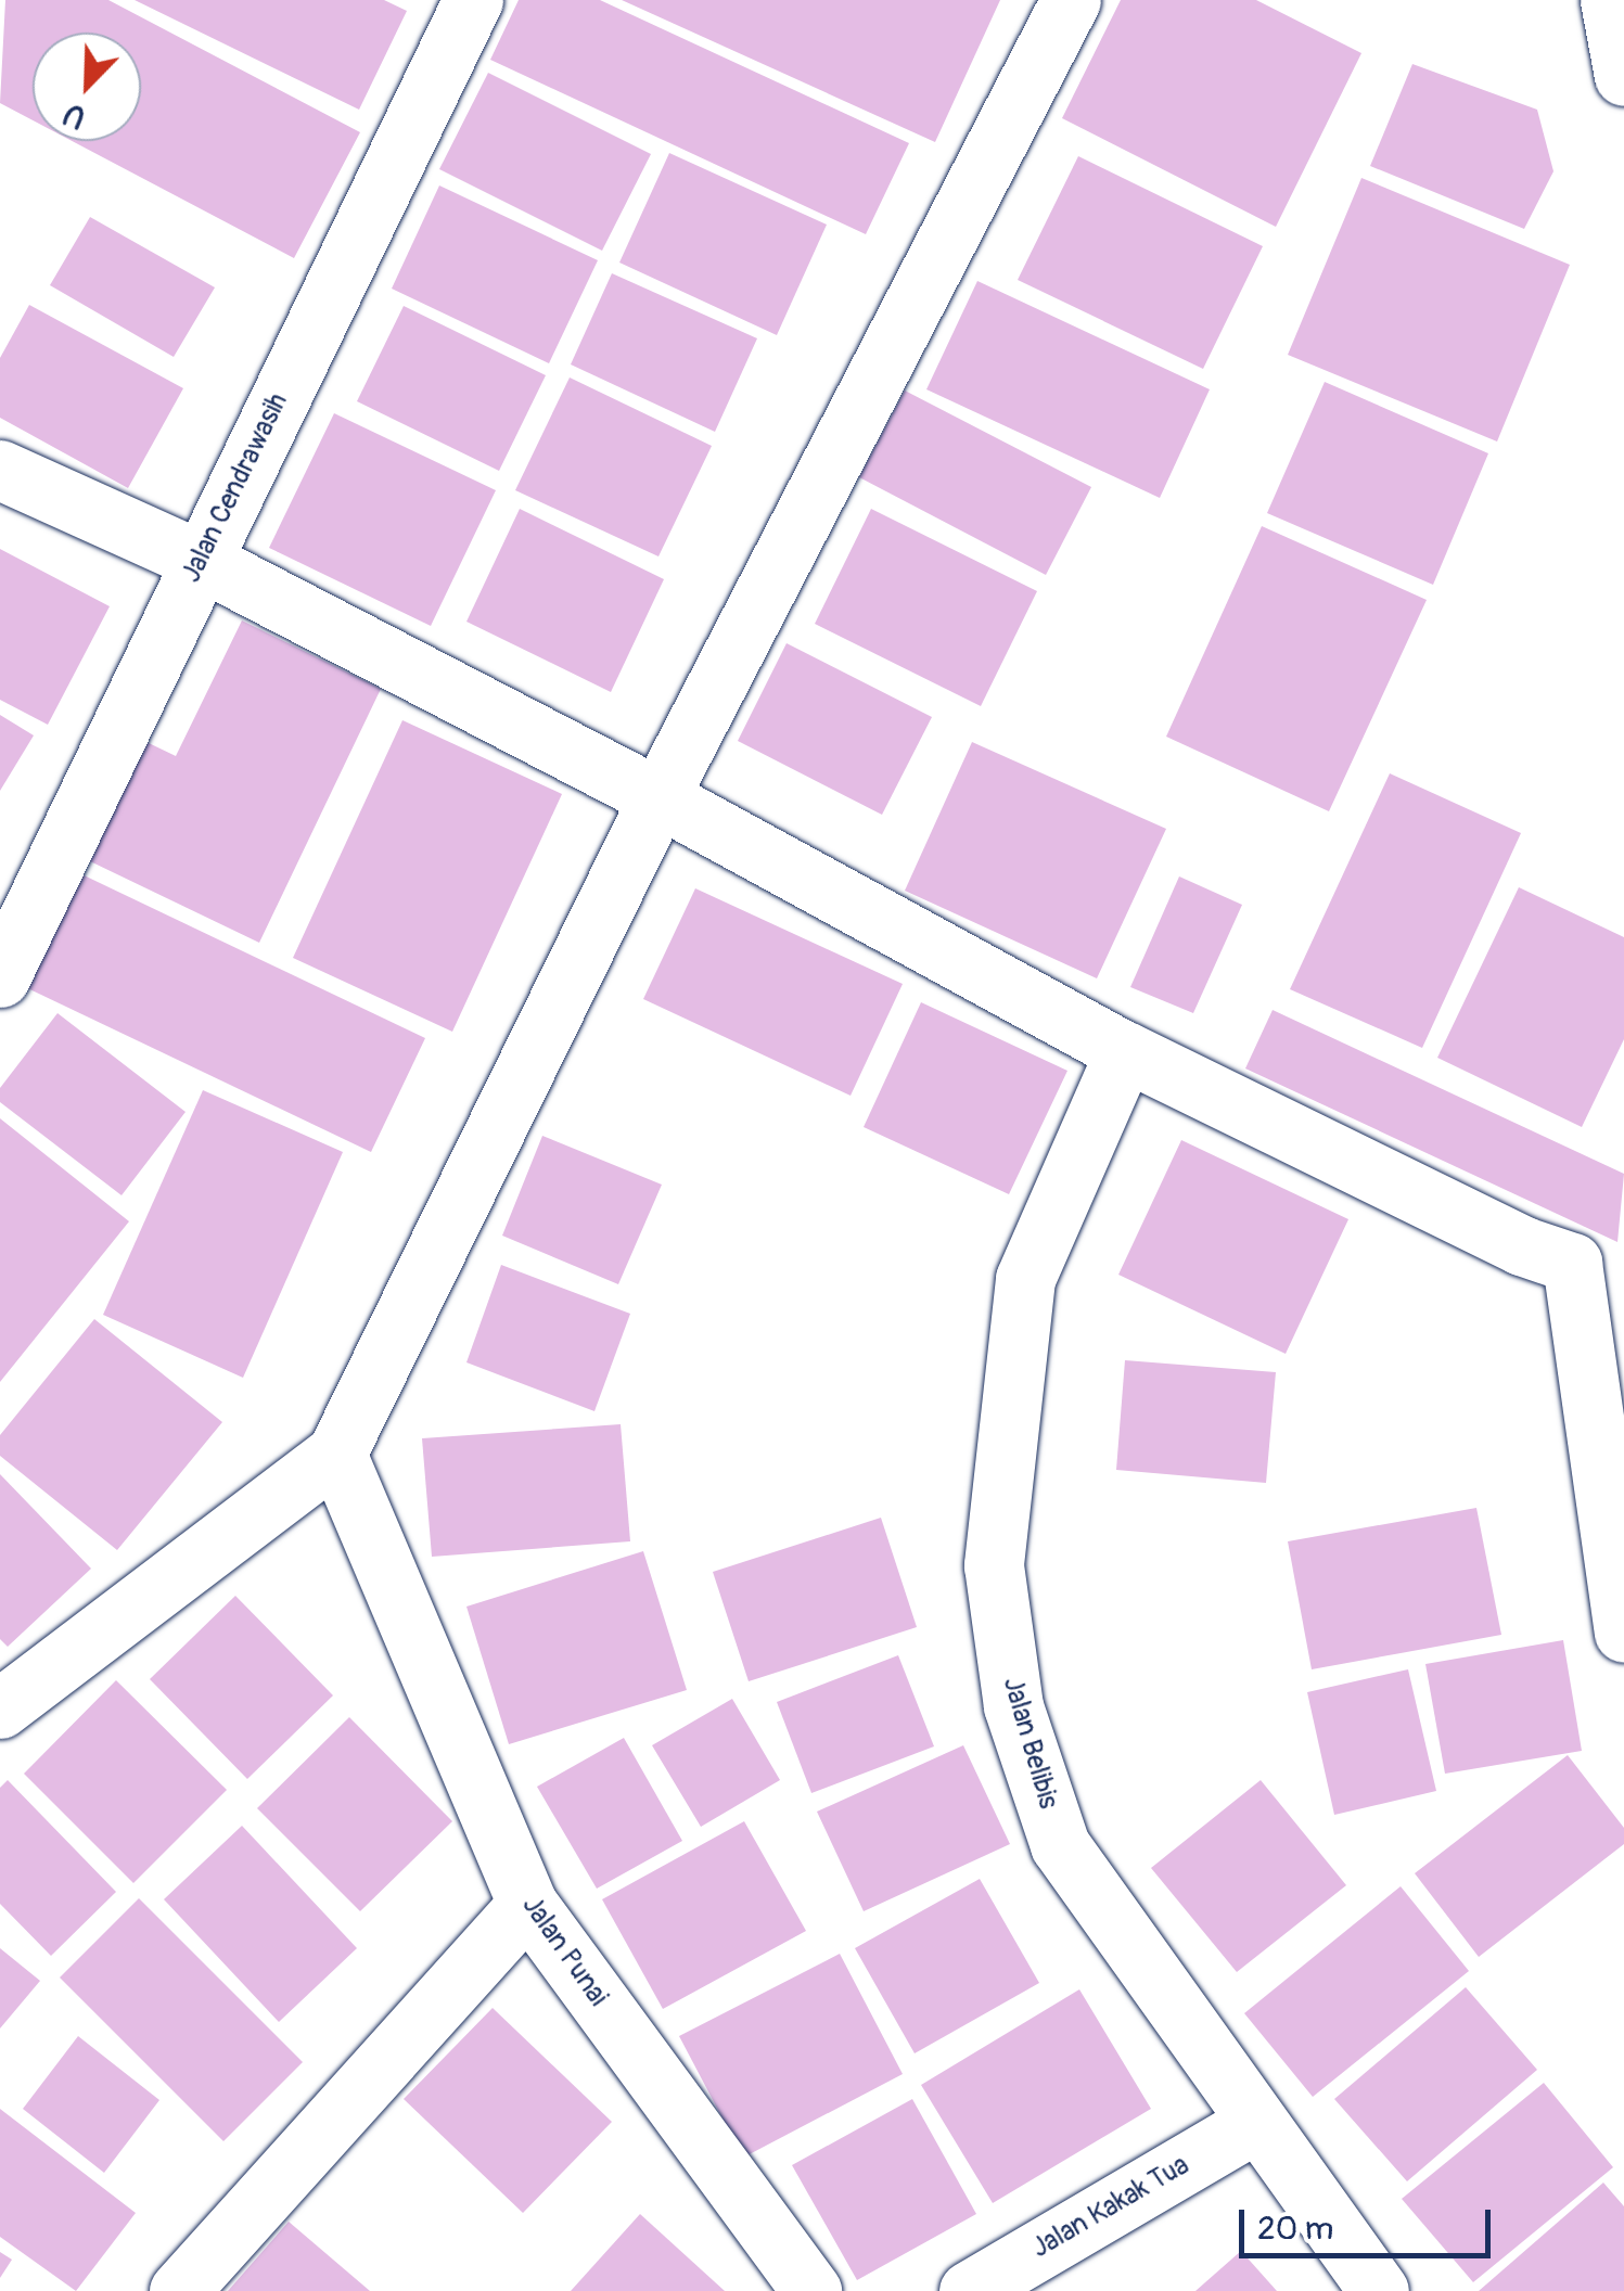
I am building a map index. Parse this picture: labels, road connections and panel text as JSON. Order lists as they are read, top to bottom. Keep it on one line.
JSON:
{"streets":{"street":["Jalan Cendrawasih","Jalan Belibis","Jalan Punai","Jalan Kakak Tua"]},"crossings":[["Jalan Belibis","Jalan Kakak Tua"]],"scale_bar":"20 m","north":"bottom left"}
